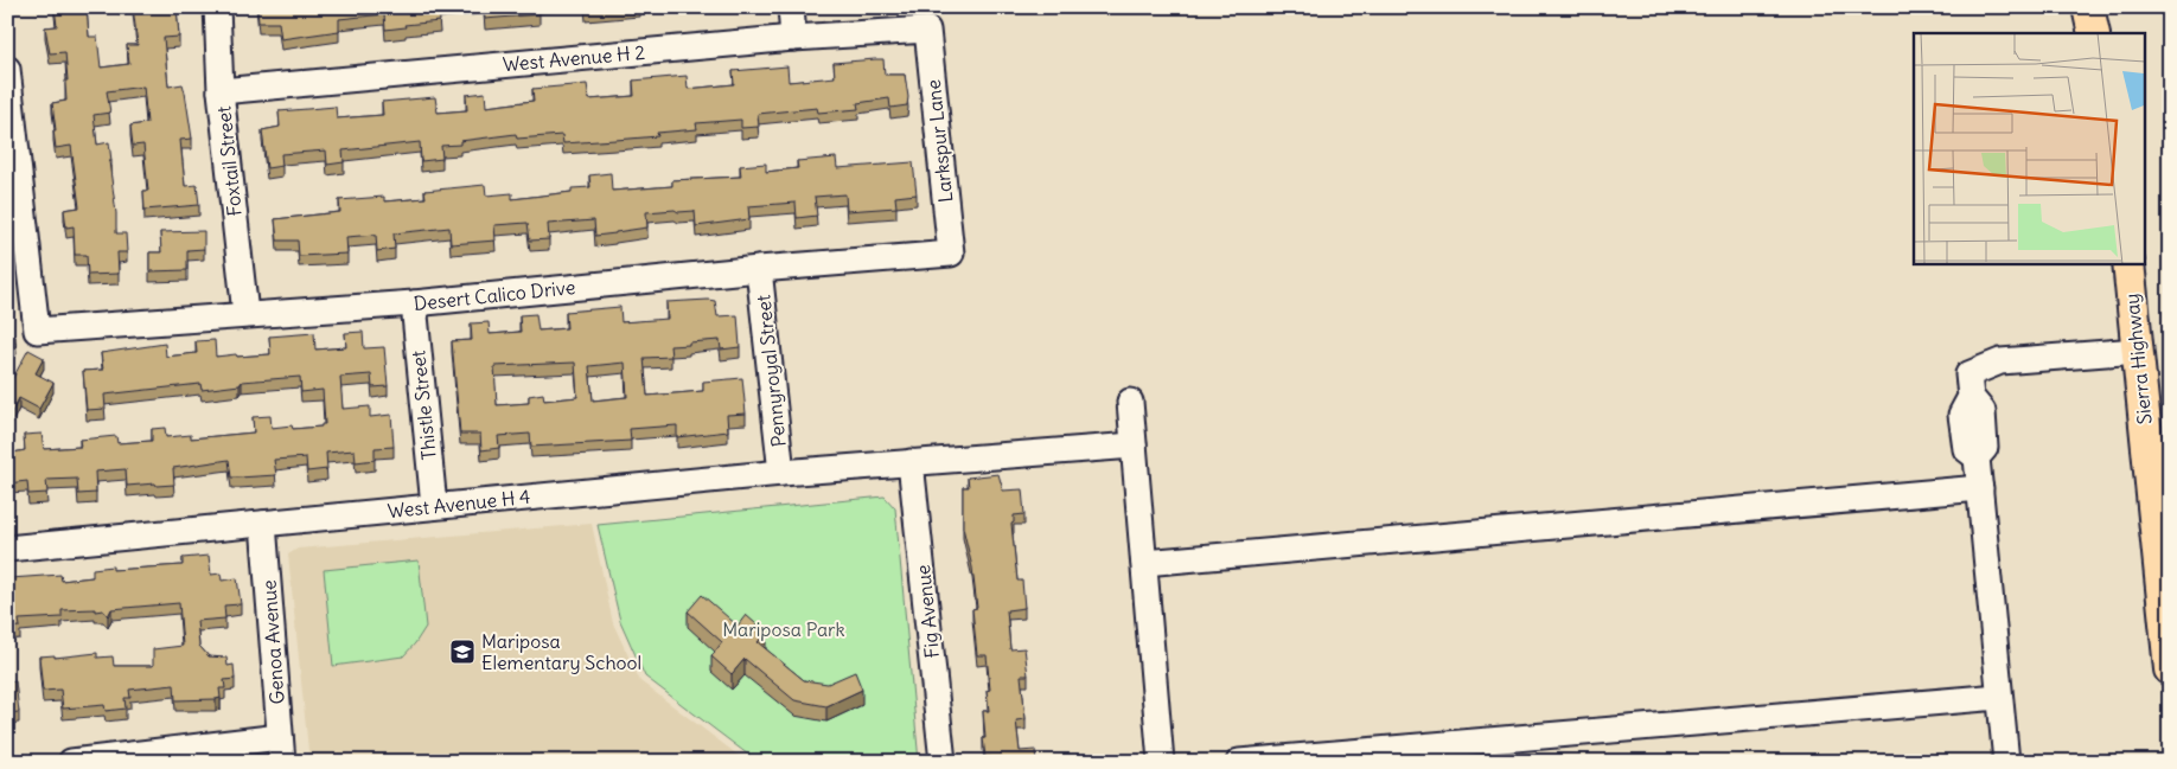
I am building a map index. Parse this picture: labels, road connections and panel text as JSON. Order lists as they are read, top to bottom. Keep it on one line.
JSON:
{"streets":{"main road":["Sierra Highway"],"street":["West Avenue H 2","Larkspur Lane","Foxtail Street","Desert Calico Drive","Pennyroyal Street","Thistle Street","West Avenue H 4","Fig Avenue","Genoa Avenue"]},"crossings":[["West Avenue H 2","Larkspur Lane"],["West Avenue H 2","Foxtail Street"],["Larkspur Lane","Desert Calico Drive"],["Foxtail Street","Desert Calico Drive"],["Desert Calico Drive","Pennyroyal Street"],["Desert Calico Drive","Thistle Street"],["Pennyroyal Street","West Avenue H 4"],["Thistle Street","West Avenue H 4"],["West Avenue H 4","Fig Avenue"],["West Avenue H 4","Genoa Avenue"]],"parks":["Mariposa Park"],"places":{"school or university":["Mariposa Elementary School"]}}
